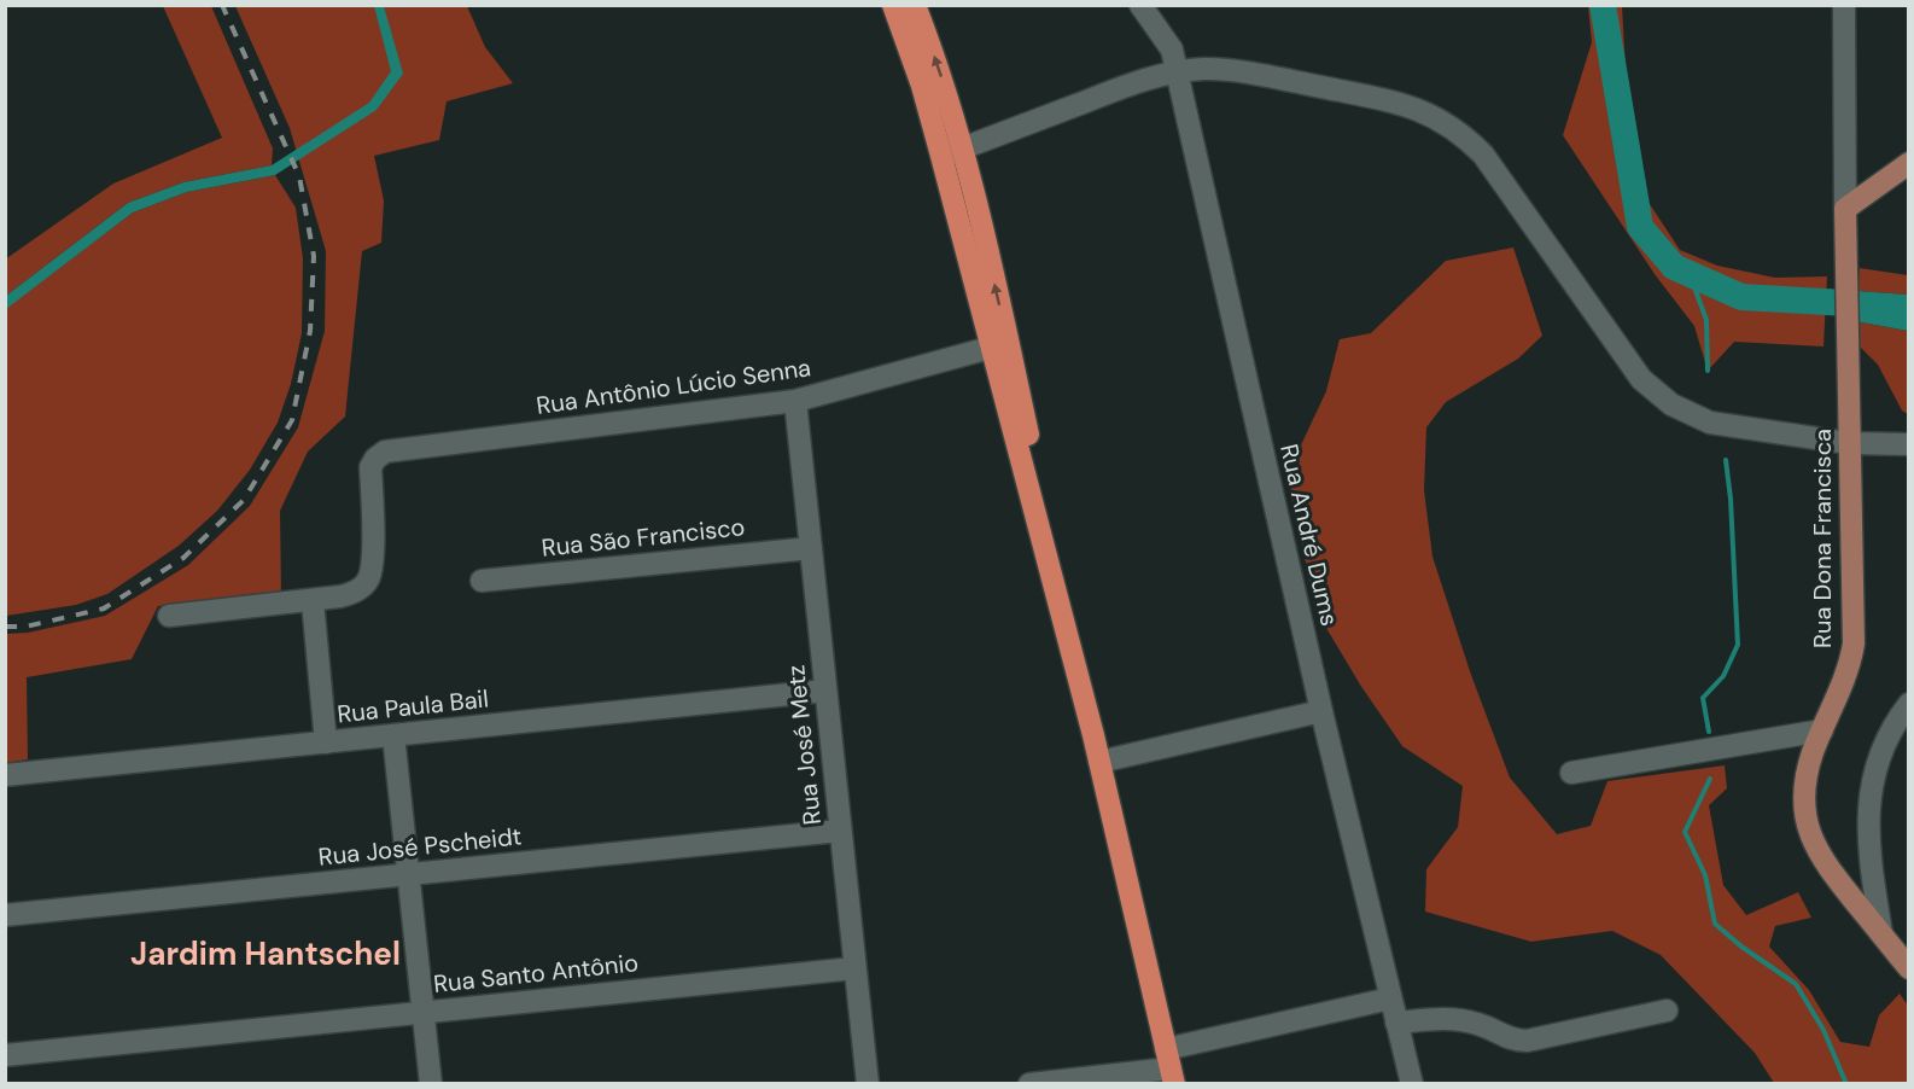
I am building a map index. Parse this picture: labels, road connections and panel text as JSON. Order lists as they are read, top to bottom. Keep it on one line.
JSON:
{"streets":{"main road":["Rua Dona Francisca"],"street":["Rua Antônio Lúcio Senna","Rua André Dums","Rua São Francisco","Rua Paula Bail","Rua José Metz","Rua José Pscheidt","Rua Santo Antônio"]},"crossings":[["Rua Antônio Lúcio Senna","Rua José Metz"],["Rua São Francisco","Rua José Metz"],["Rua Paula Bail","Rua José Metz"],["Rua José Metz","Rua José Pscheidt"],["Rua José Metz","Rua Santo Antônio"]],"districts":["Jardim Hantschel"]}
